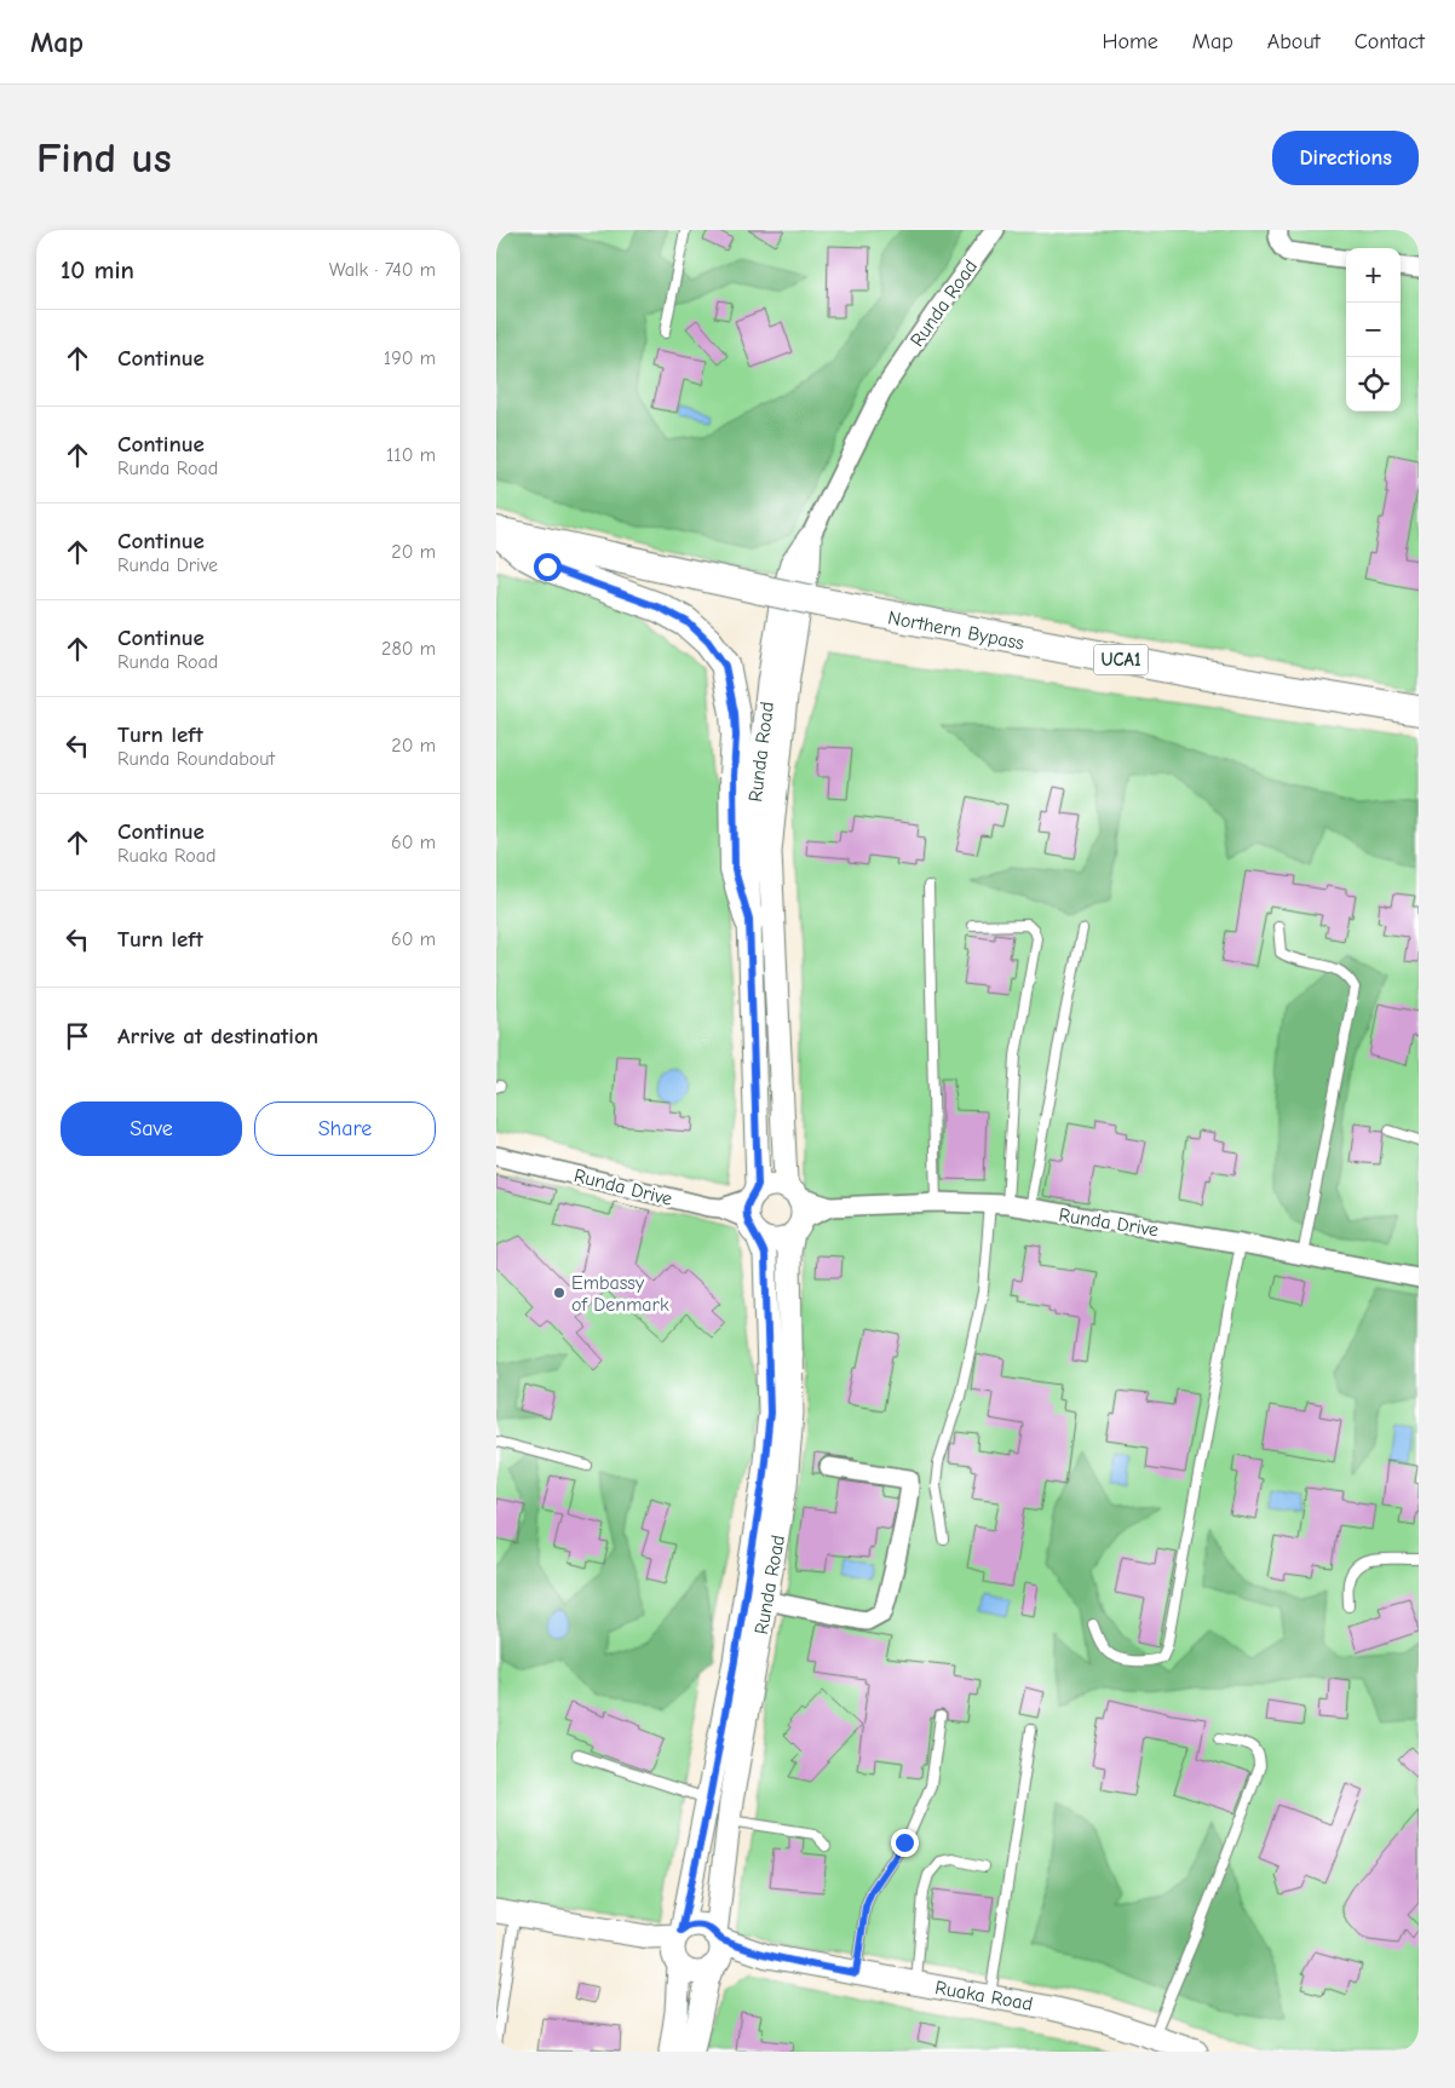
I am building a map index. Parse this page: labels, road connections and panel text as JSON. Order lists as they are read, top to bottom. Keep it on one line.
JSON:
{"streets":{"main road":["Northern Bypass","UCA1"],"street":["Runda Road","Runda Drive","Ruaka Road"]},"crossings":[["Runda Road","Runda Drive"],["Runda Road","Ruaka Road"]],"places":["Embassy of Denmark"],"page":{"header":"Map","nav":["Home","Map","About","Contact"],"buttons":["Directions",["Save","Share"]],"title":"Find us","heading":["10 min","Walk · 740 m"],"map_buttons":["+","−"],"list":[["Continue","190 m"],["Continue","Runda Road","110 m"],["Continue","Runda Drive","20 m"],["Continue","Runda Road","280 m"],["Turn left","Runda Roundabout","20 m"],["Continue","Ruaka Road","60 m"],["Turn left","60 m"],"Arrive at destination"]}}
